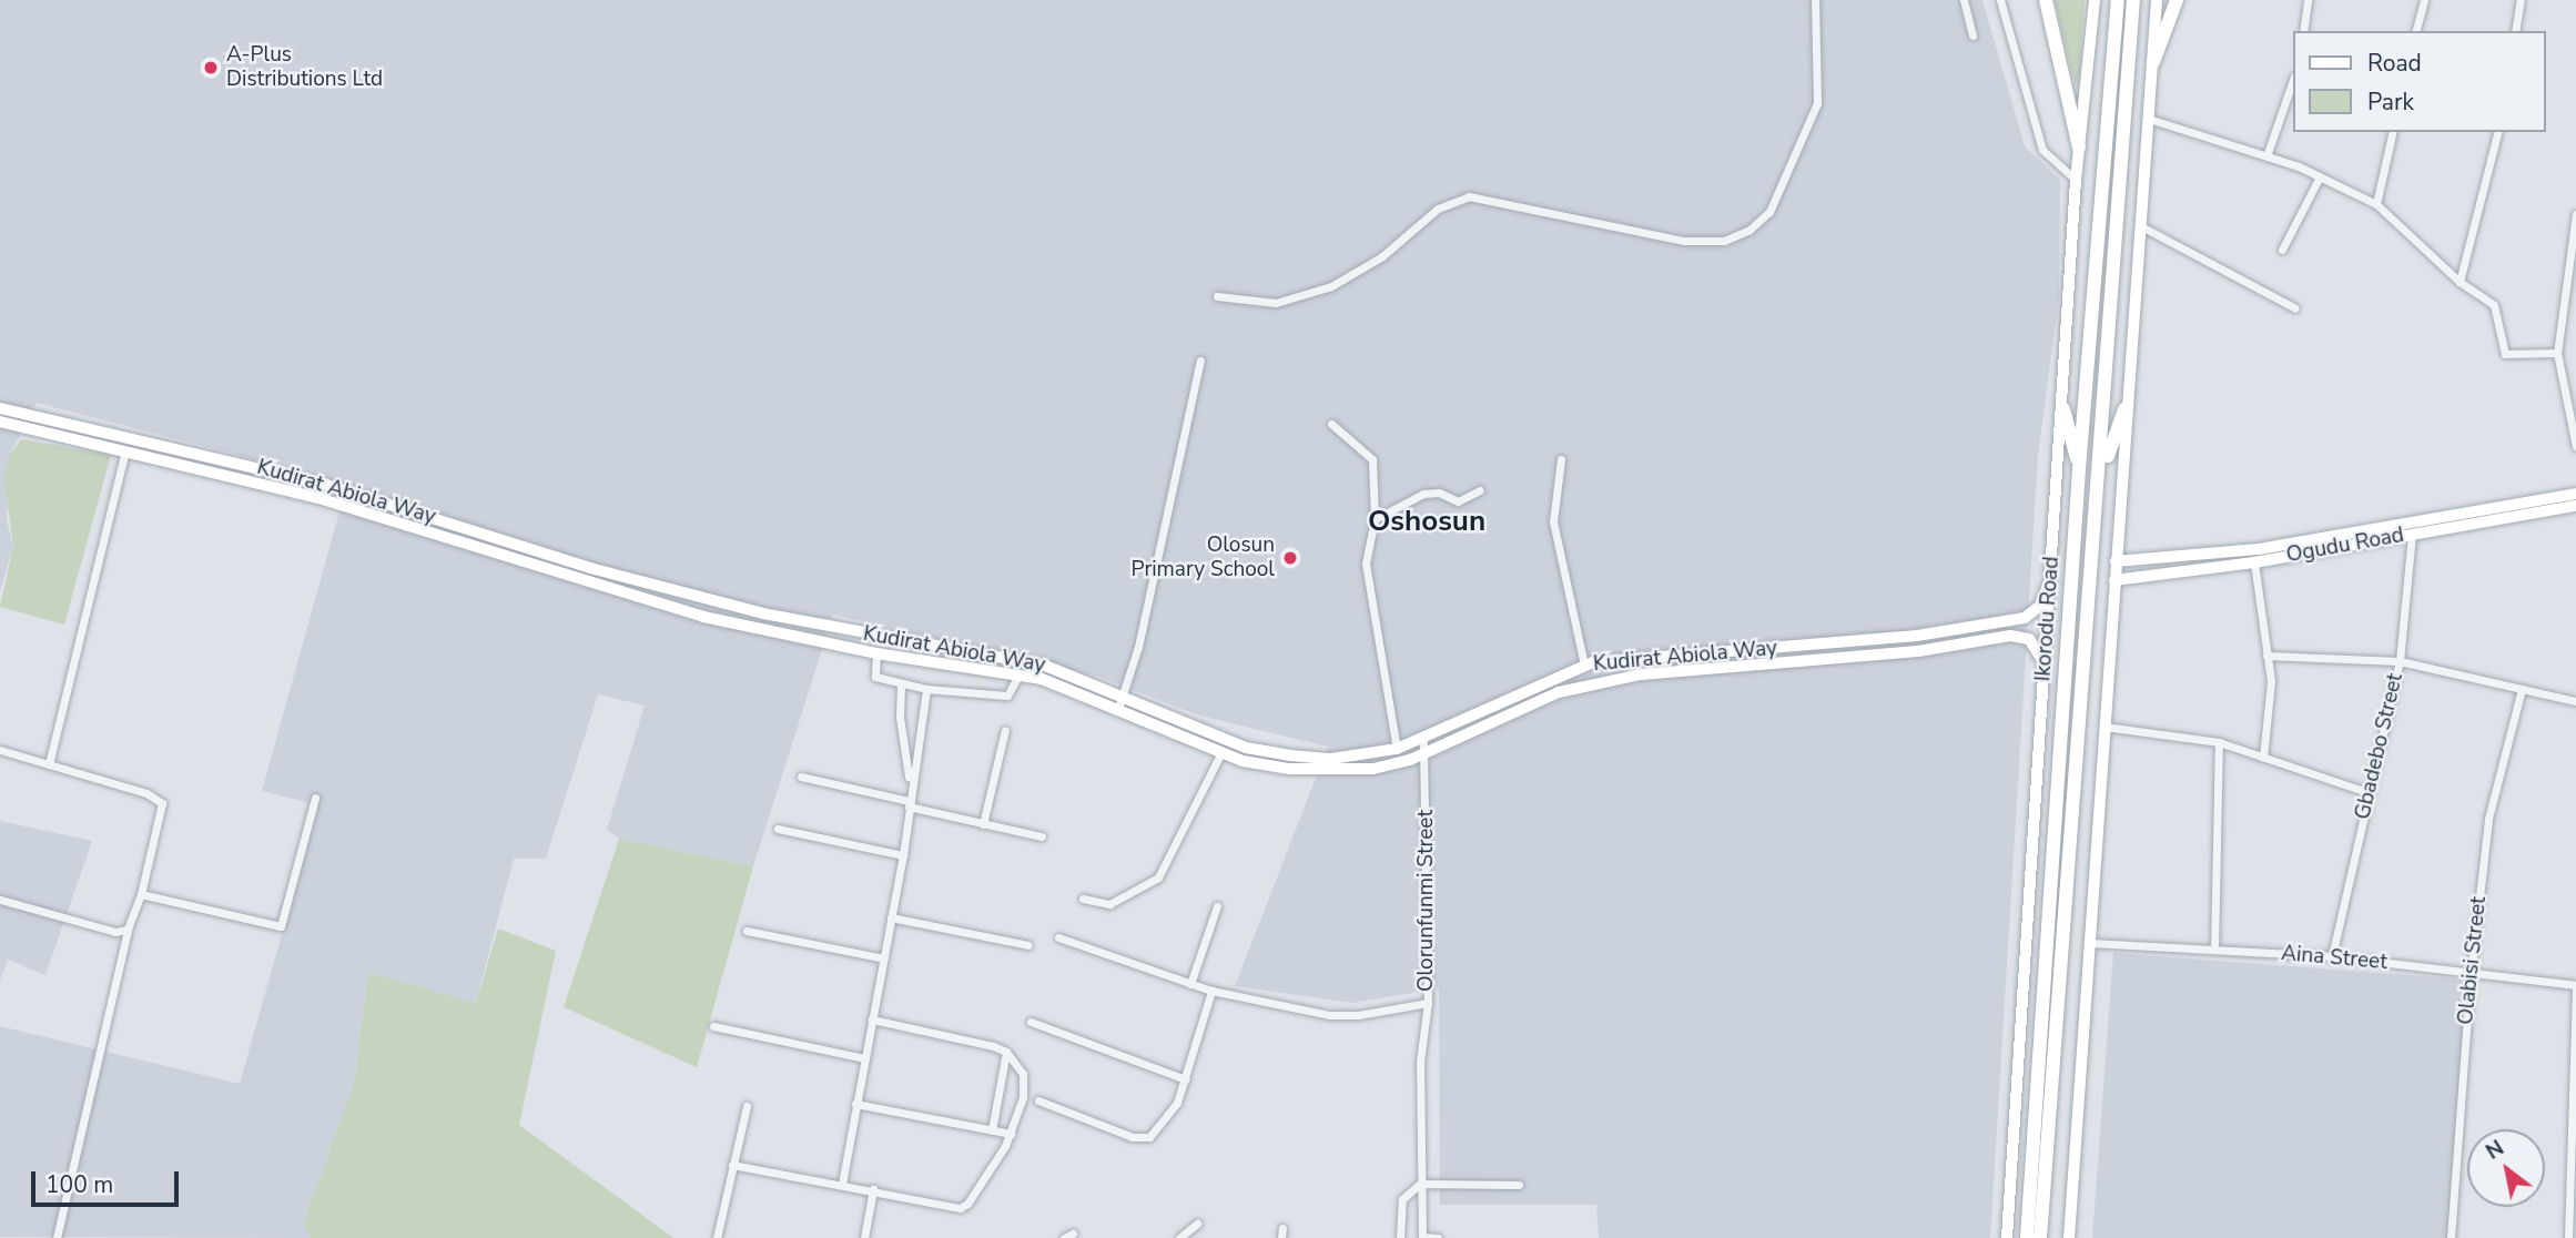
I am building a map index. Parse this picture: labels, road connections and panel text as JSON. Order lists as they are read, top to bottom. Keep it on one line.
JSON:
{"streets":{"highway":["Ikorodu Road"],"main road":["Kudirat Abiola Way","Ogudu Road"],"street":["Gbadebo Street","Olorunfunmi Street","Aina Street","Olabisi Street"]},"crossings":[["Kudirat Abiola Way","Ikorodu Road"],["Kudirat Abiola Way","Olorunfunmi Street"],["Ogudu Road","Gbadebo Street"],["Gbadebo Street","Aina Street"],["Aina Street","Olabisi Street"]],"districts":["Oshosun"],"places":["A-Plus Distributions Ltd","Olosun Primary School"],"legend":["Road","Park"],"scale_bar":"100 m","north":"top left"}
